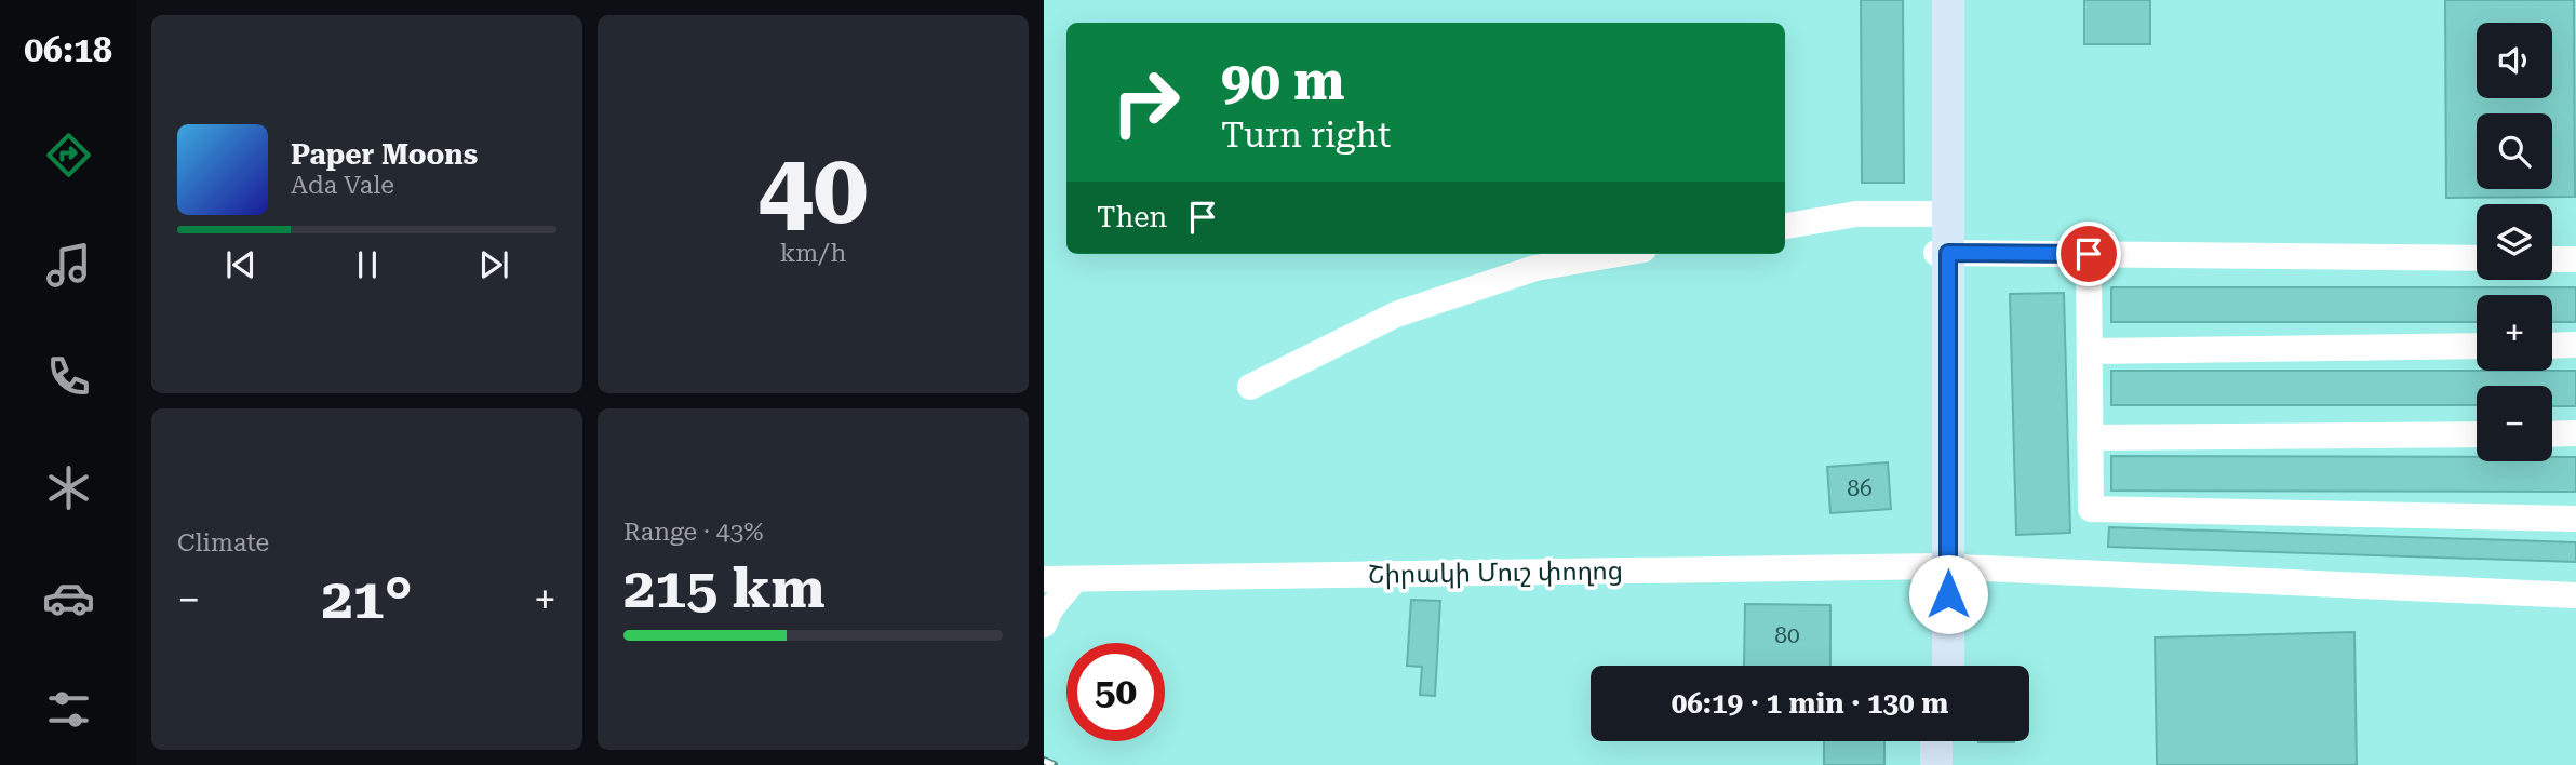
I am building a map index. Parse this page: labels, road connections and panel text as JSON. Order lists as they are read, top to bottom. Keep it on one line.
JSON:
{"streets":{"street":["Շիրակի Մուշ փողոց"]},"house_numbers":["86","80"],"page":{"tabs":"06:18","tile":[["40","km/h"],"Climate",["Range · 43%","215 km"]],"map_buttons":["+","−"],"turn":["90 m","Turn right"],"song":["Paper Moons","Ada Vale"],"then":"Then","heat":["−","21°","+"],"limit":"50","trip":"06:19 · 1 min · 130 m"}}
